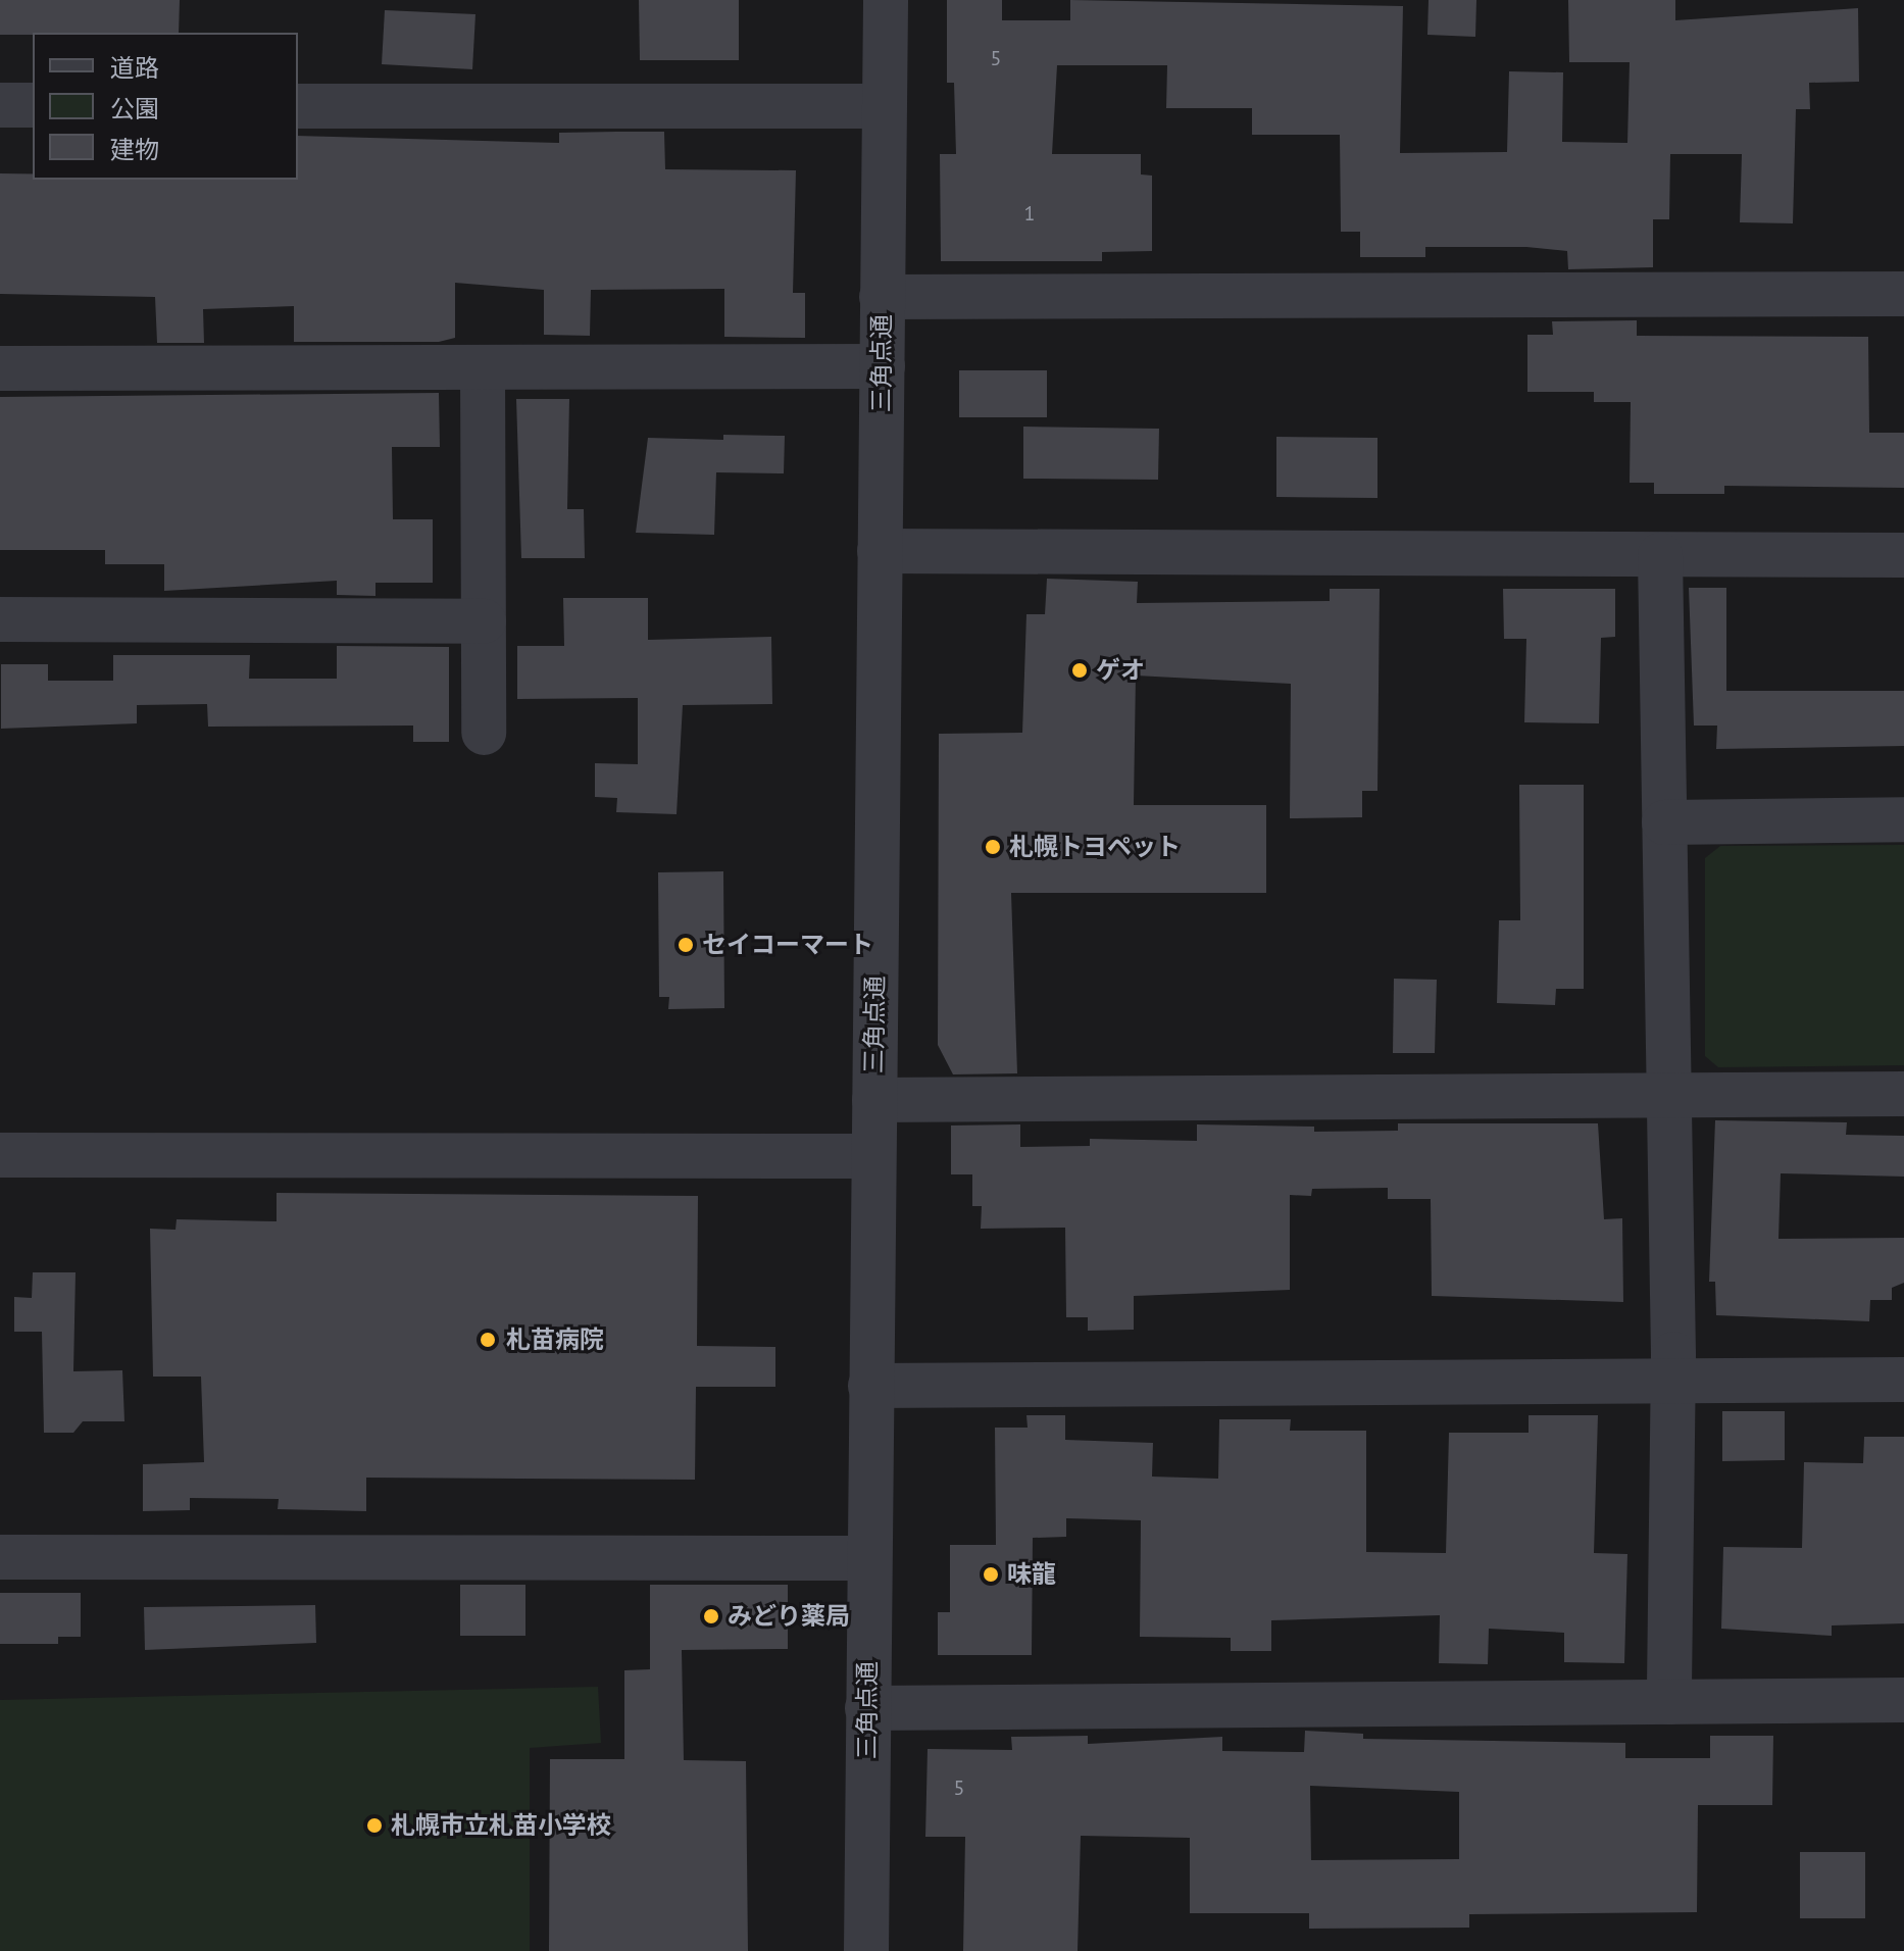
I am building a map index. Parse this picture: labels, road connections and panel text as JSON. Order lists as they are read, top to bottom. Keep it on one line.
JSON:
{"streets":{"street":["三角点通"]},"places":["ゲオ","札幌トヨペット","セイコーマート","札苗病院","味龍","みどり薬局","札幌市立札苗小学校"],"house_numbers":["5","1","5"],"legend":["道路","公園","建物"]}
